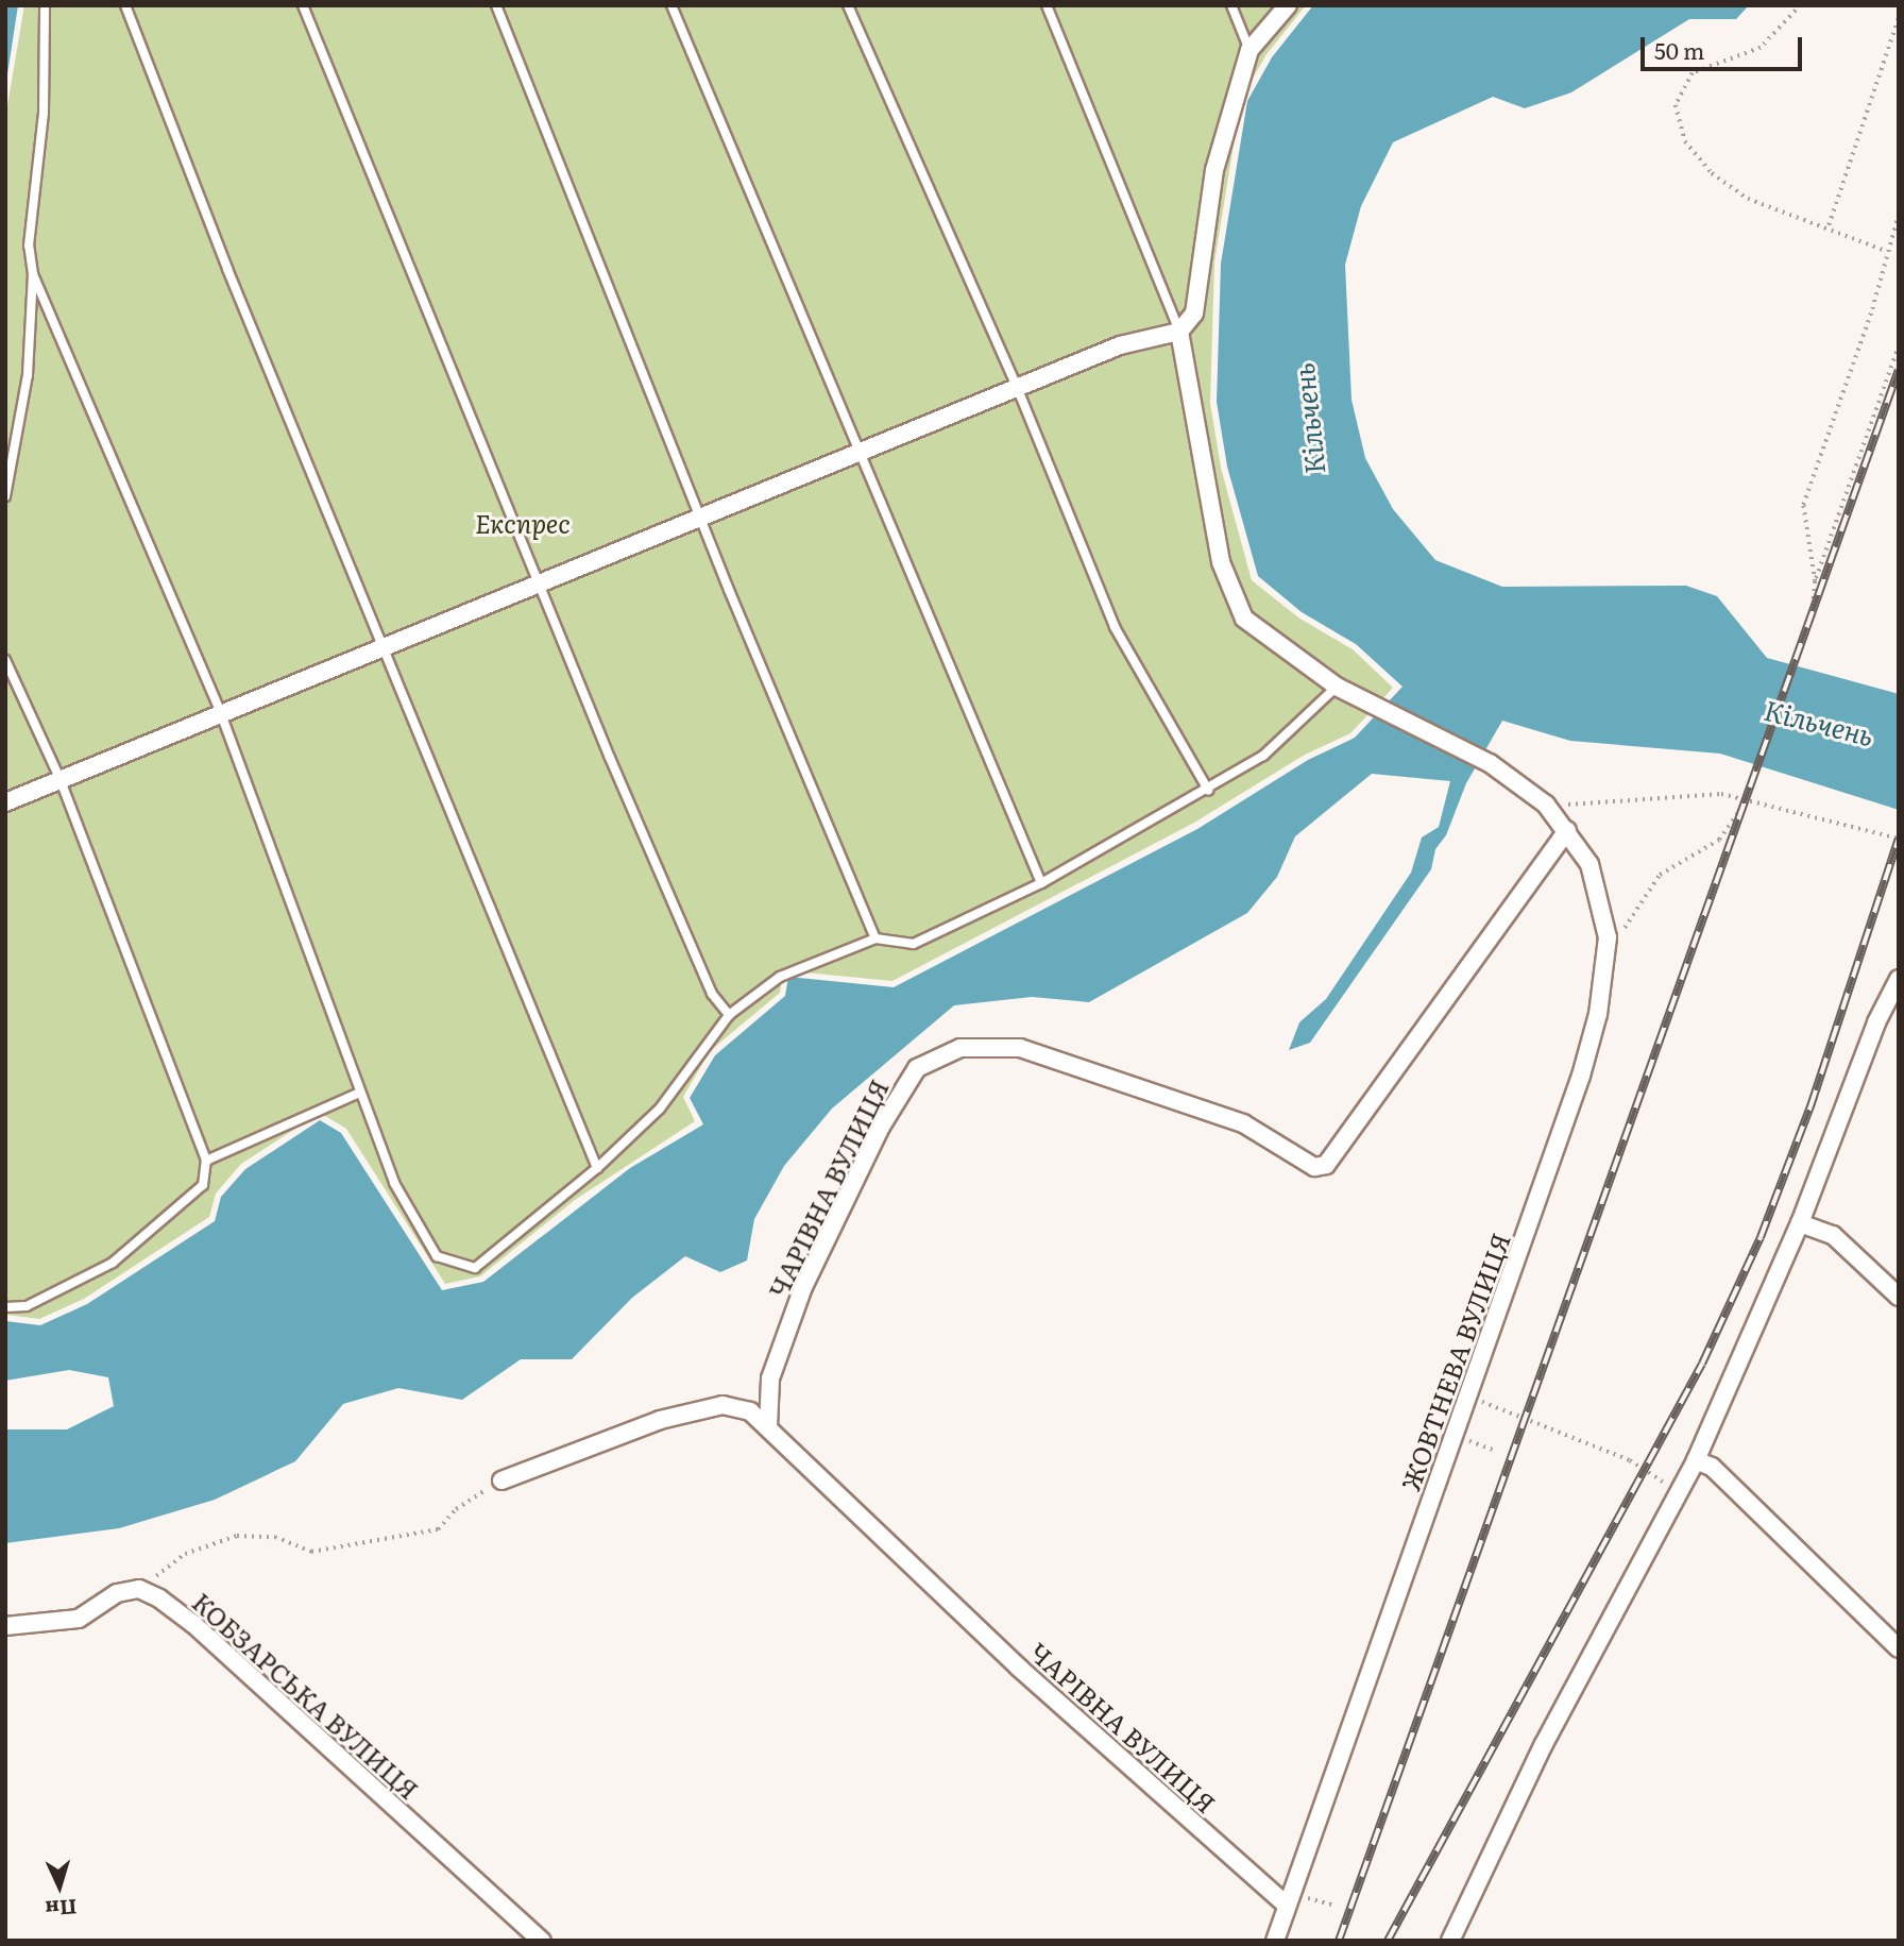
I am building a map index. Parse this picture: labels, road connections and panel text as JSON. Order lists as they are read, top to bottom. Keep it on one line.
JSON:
{"streets":{"street":["ЧАРІВНА ВУЛИЦЯ","ЖОВТНЕВА ВУЛИЦЯ","КОБЗАРСЬКА ВУЛИЦЯ"]},"crossings":[["ЧАРІВНА ВУЛИЦЯ","ЖОВТНЕВА ВУЛИЦЯ"]],"water":["Кільчень"],"parks":["Експрес"],"scale_bar":"50 m","north":"bottom"}
